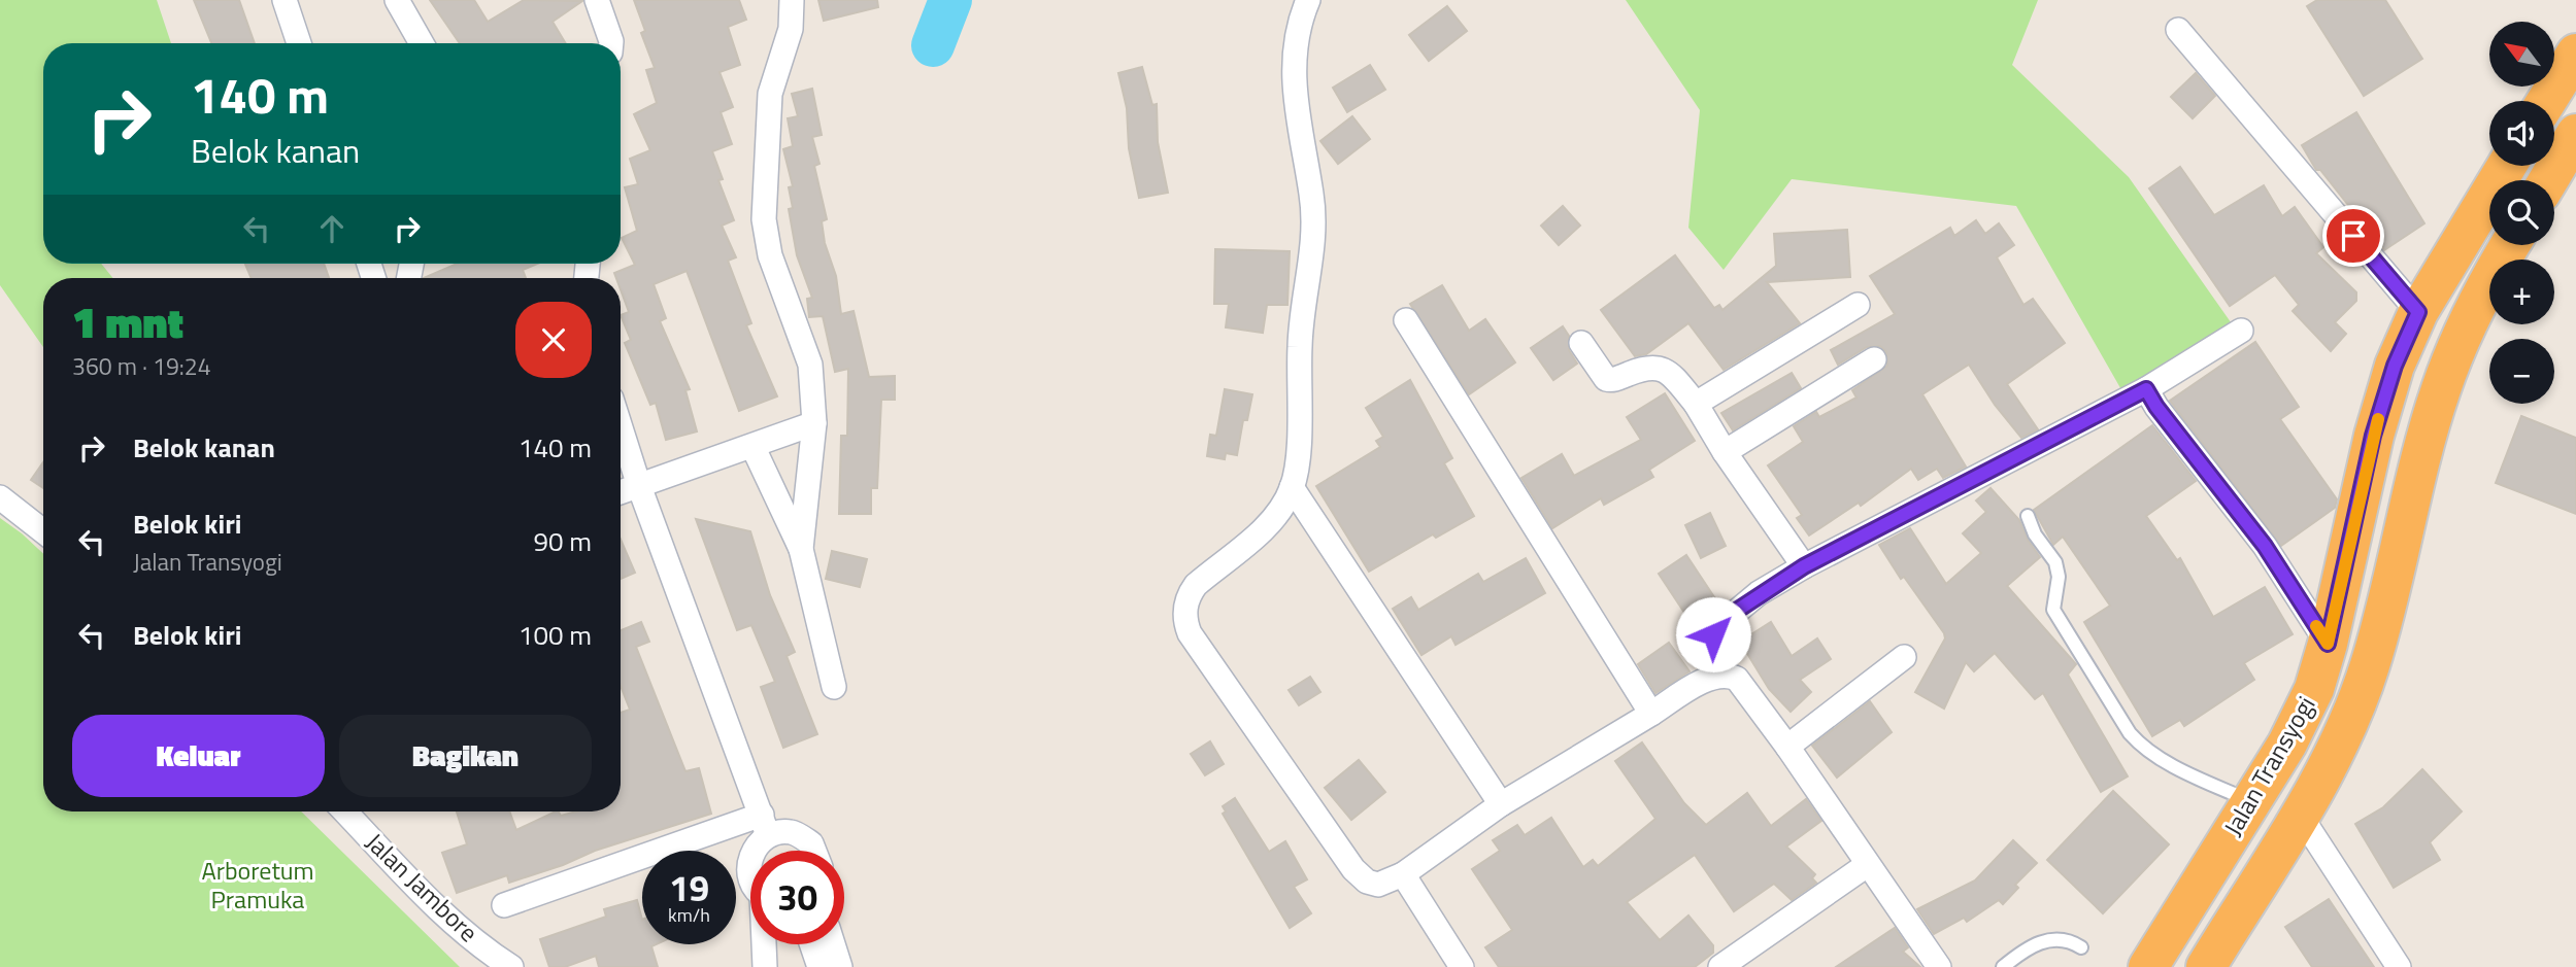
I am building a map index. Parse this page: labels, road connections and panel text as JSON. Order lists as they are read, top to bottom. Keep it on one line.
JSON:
{"streets":{"highway":["Jalan Transyogi"],"street":["Jalan Jambore"]},"parks":["Arboretum Pramuka"],"north":"top left","page":{"map_buttons":["+","−"],"turn":["140 m","Belok kanan"],"heading":["1 mnt","360 m · 19:24"],"list":[{"name":"Belok kanan","value":"140 m"},{"name":"Belok kiri","note":"Jalan Transyogi","value":"90 m"},{"name":"Belok kiri","value":"100 m"}],"buttons":["Keluar","Bagikan"],"speed":"19 km/h","limit":"30"}}
